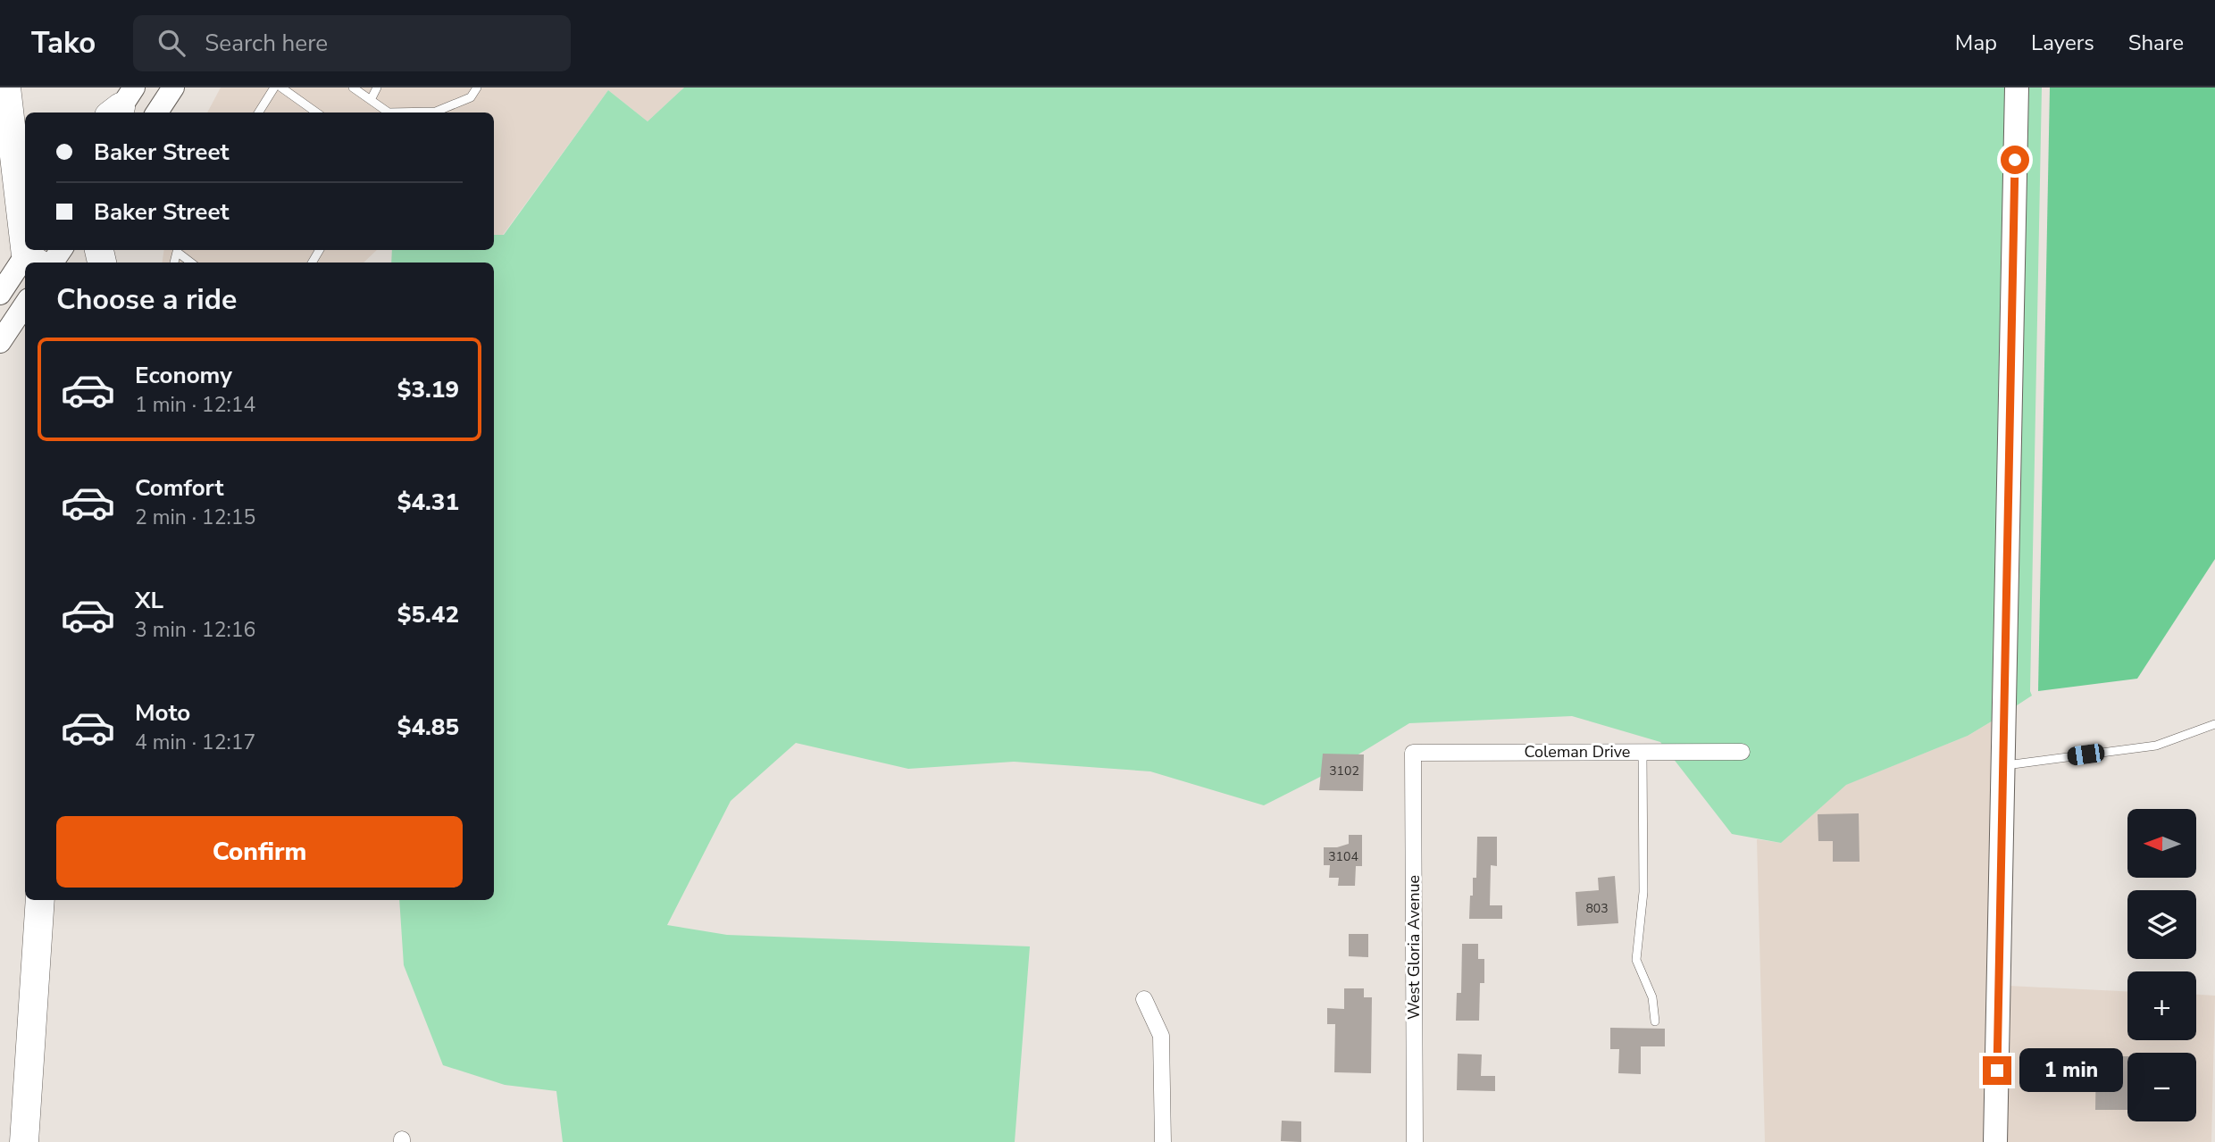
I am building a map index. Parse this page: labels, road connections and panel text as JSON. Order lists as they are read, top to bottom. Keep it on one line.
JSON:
{"streets":{"street":["Coleman Drive","West Gloria Avenue"]},"crossings":[["Coleman Drive","West Gloria Avenue"]],"house_numbers":["3102","3104","803"],"north":"left","page":{"header":"Tako","search":"Search here","nav":["Map","Layers","Share"],"banner":["Baker Street","Baker Street"],"heading":"Choose a ride","list":[{"name":"Economy","note":"1 min · 12:14","value":"$3.19"},{"name":"Comfort","note":"2 min · 12:15","value":"$4.31"},{"name":"XL","note":"3 min · 12:16","value":"$5.42"},{"name":"Moto","note":"4 min · 12:17","value":"$4.85"}],"buttons":"Confirm","map_buttons":["+","−"],"bubble":"1 min"}}
